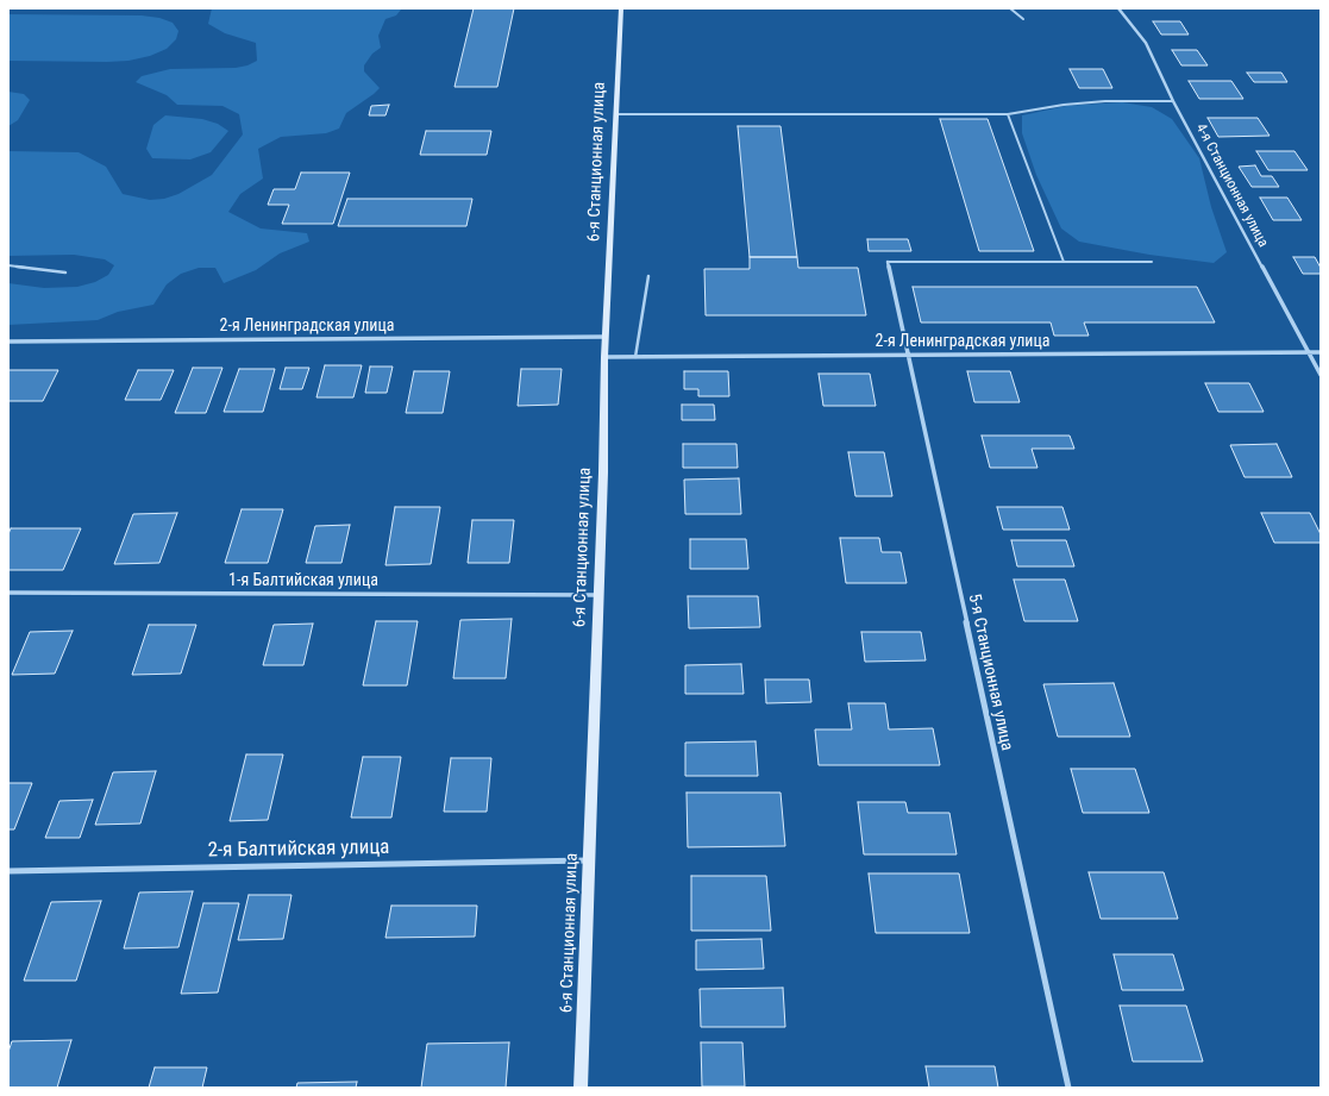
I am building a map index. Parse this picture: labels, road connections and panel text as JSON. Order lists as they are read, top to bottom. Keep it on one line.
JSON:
{"streets":{"main road":["6-я Станционная улица"],"street":["4-я Станционная улица","2-я Ленинградская улица","1-я Балтийская улица","5-я Станционная улица","2-я Балтийская улица"]},"crossings":[["6-я Станционная улица","2-я Ленинградская улица"],["6-я Станционная улица","1-я Балтийская улица"],["6-я Станционная улица","2-я Балтийская улица"],["4-я Станционная улица","2-я Ленинградская улица"],["2-я Ленинградская улица","5-я Станционная улица"]]}
